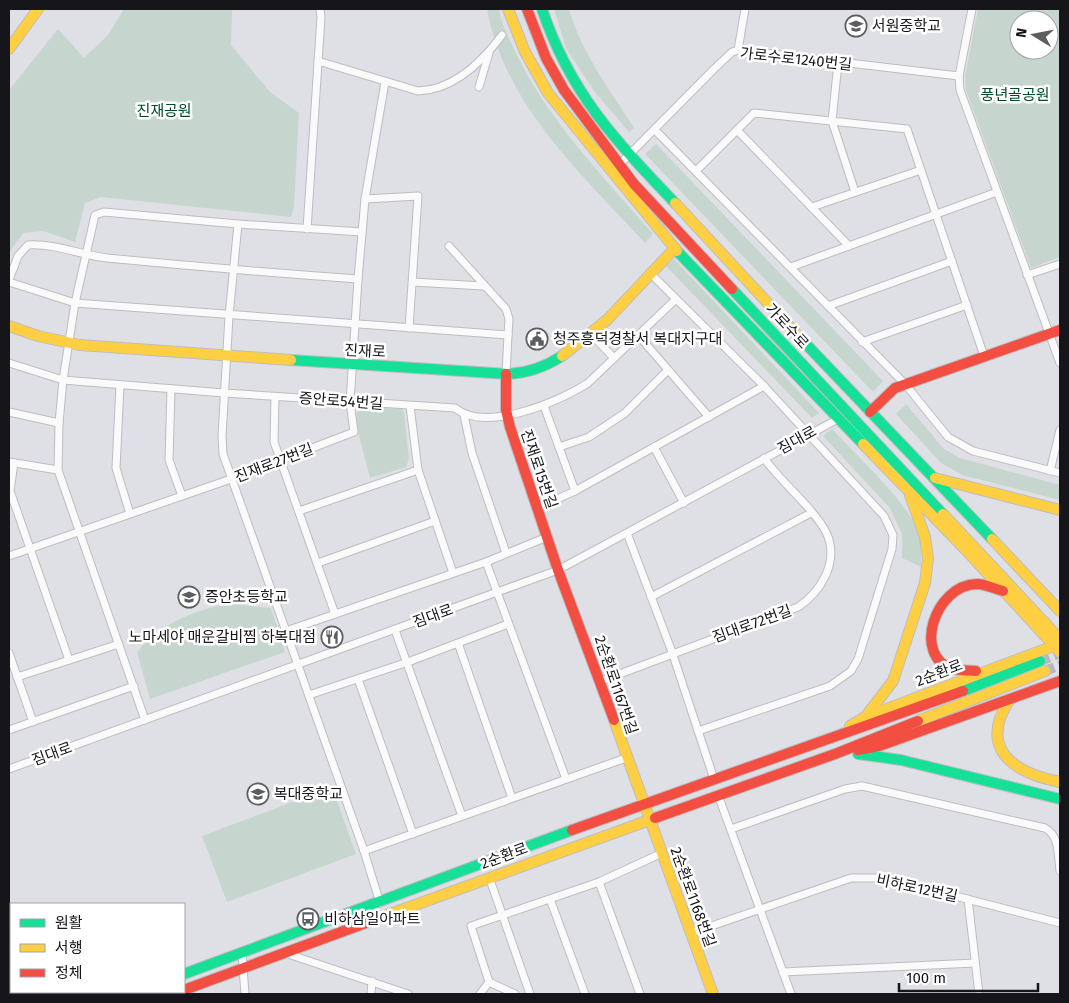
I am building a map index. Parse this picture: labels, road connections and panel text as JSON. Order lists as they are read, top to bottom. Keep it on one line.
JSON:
{"streets":{"main road":["가로수로","진재로","진재로15번길","2순환로","2순환로1167번길","2순환로1168번길"],"street":["가로수로1240번길","증안로54번길","짐대로","진재로27번길","짐대로72번길","비하로12번길"]},"crossings":[["가로수로1240번길","가로수로"],["가로수로","진재로"],["가로수로","짐대로"],["가로수로","2순환로"],["진재로","진재로27번길"],["진재로","진재로15번길"],["증안로54번길","진재로27번길"],["증안로54번길","진재로15번길"],["짐대로","진재로15번길"],["짐대로","짐대로72번길"],["짐대로","2순환로1167번길"],["진재로15번길","2순환로1167번길"],["짐대로72번길","2순환로1167번길"],["2순환로","2순환로1167번길"],["2순환로","2순환로1168번길"],["2순환로1167번길","2순환로1168번길"],["비하로12번길","2순환로1168번길"]],"parks":["풍년골공원","진재공원"],"places":{"school or university":["서원중학교","증안초등학교","복대중학교"],"public building":["청주흥덕경찰서 복대지구대"],"restaurant":["노마세야 매운갈비찜 하복대점"],"bus stop":["비하삼일아파트"]},"legend":["원활","서행","정체"],"scale_bar":"100 m","north":"left"}
